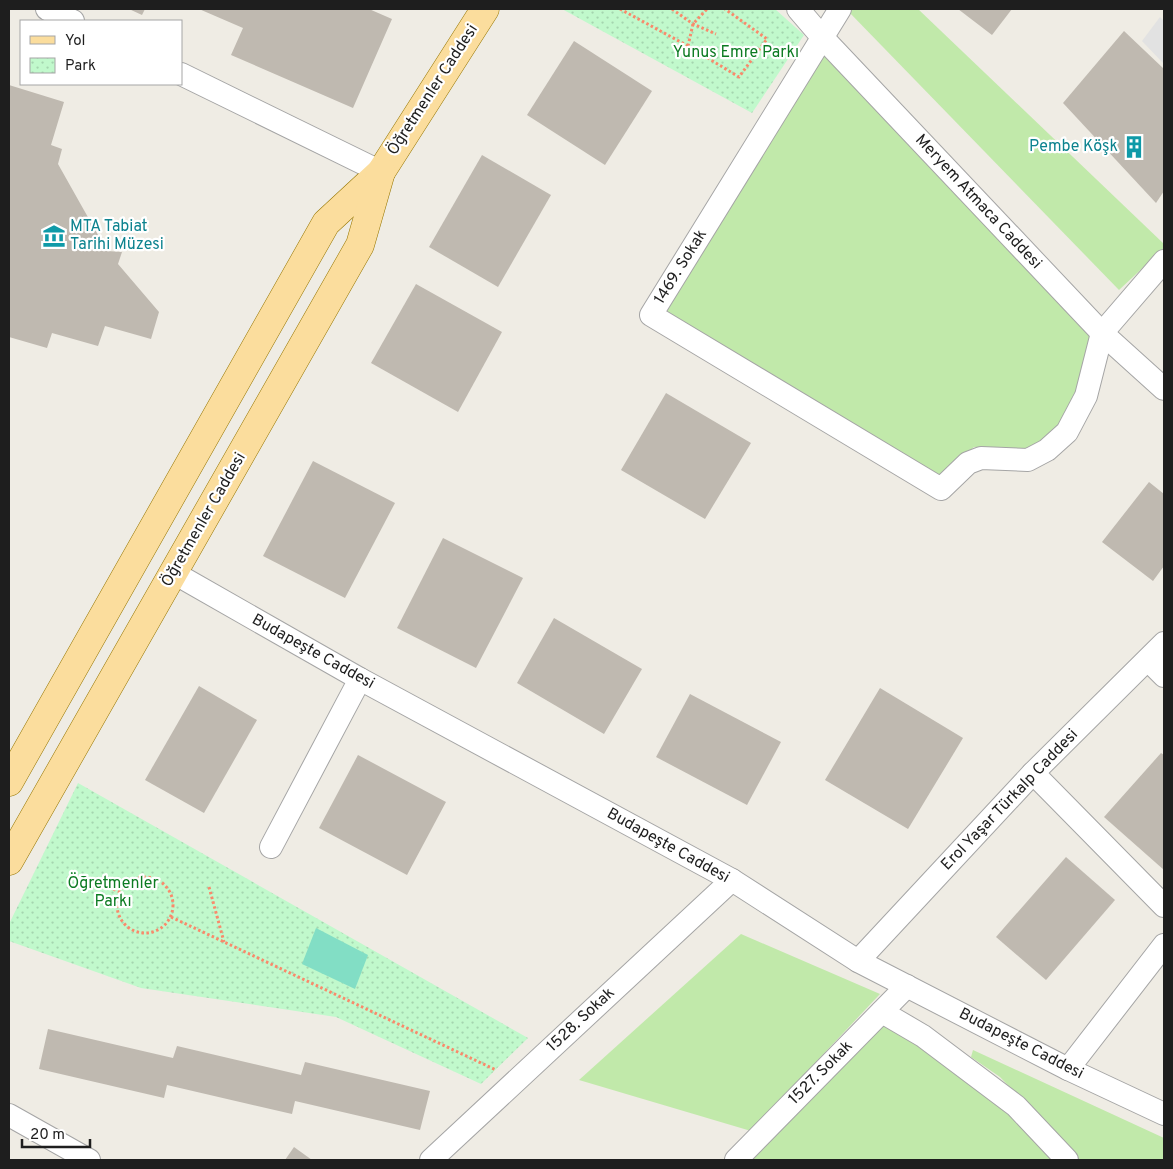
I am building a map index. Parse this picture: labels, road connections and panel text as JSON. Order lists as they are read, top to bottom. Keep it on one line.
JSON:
{"streets":{"main road":["Öğretmenler Caddesi"],"street":["Meryem Atmaca Caddesi","1469. Sokak","Budapeşte Caddesi","Erol Yaşar Türkalp Caddesi","1528. Sokak","1527. Sokak"]},"crossings":[["Öğretmenler Caddesi","Budapeşte Caddesi"],["Meryem Atmaca Caddesi","1469. Sokak"],["Budapeşte Caddesi","Erol Yaşar Türkalp Caddesi"],["Budapeşte Caddesi","1528. Sokak"],["Budapeşte Caddesi","1527. Sokak"]],"parks":["Yunus Emre Parkı","Öğretmenler Parkı"],"places":{"building":["Pembe Köşk"],"museum":["MTA Tabiat Tarihi Müzesi"]},"legend":["Yol","Park"],"scale_bar":"20 m"}
